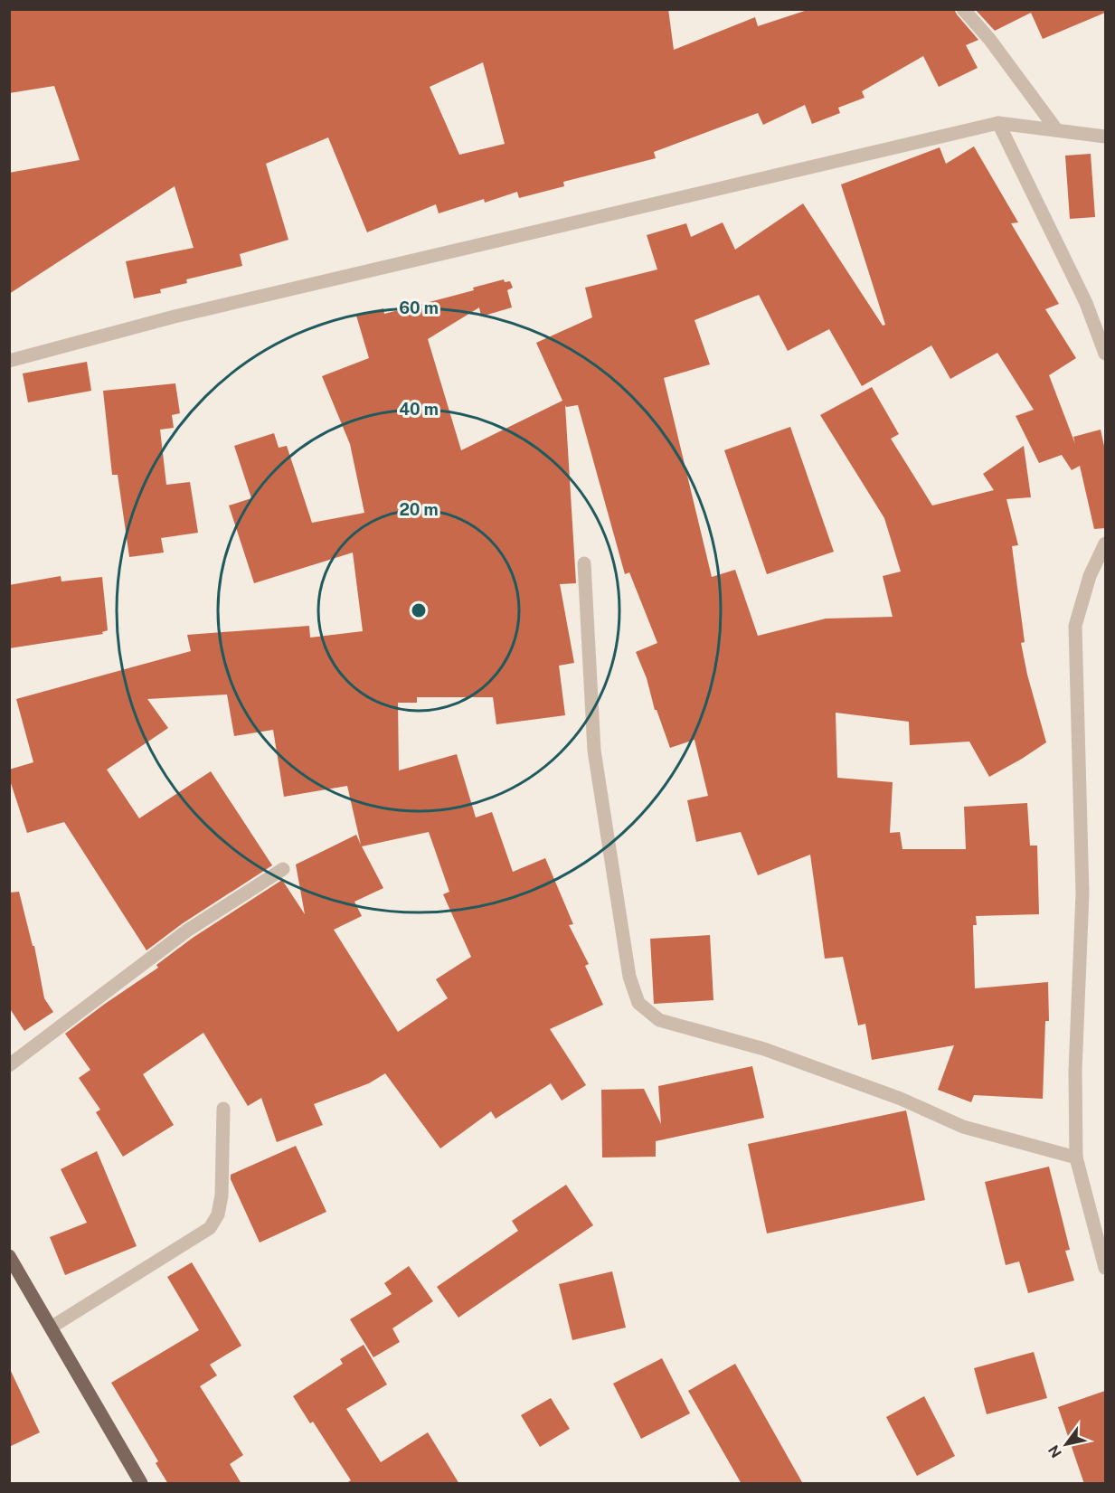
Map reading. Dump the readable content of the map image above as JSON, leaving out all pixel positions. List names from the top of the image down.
{
  "north": "bottom left",
  "rings": ["60 m", "40 m", "20 m"]
}
